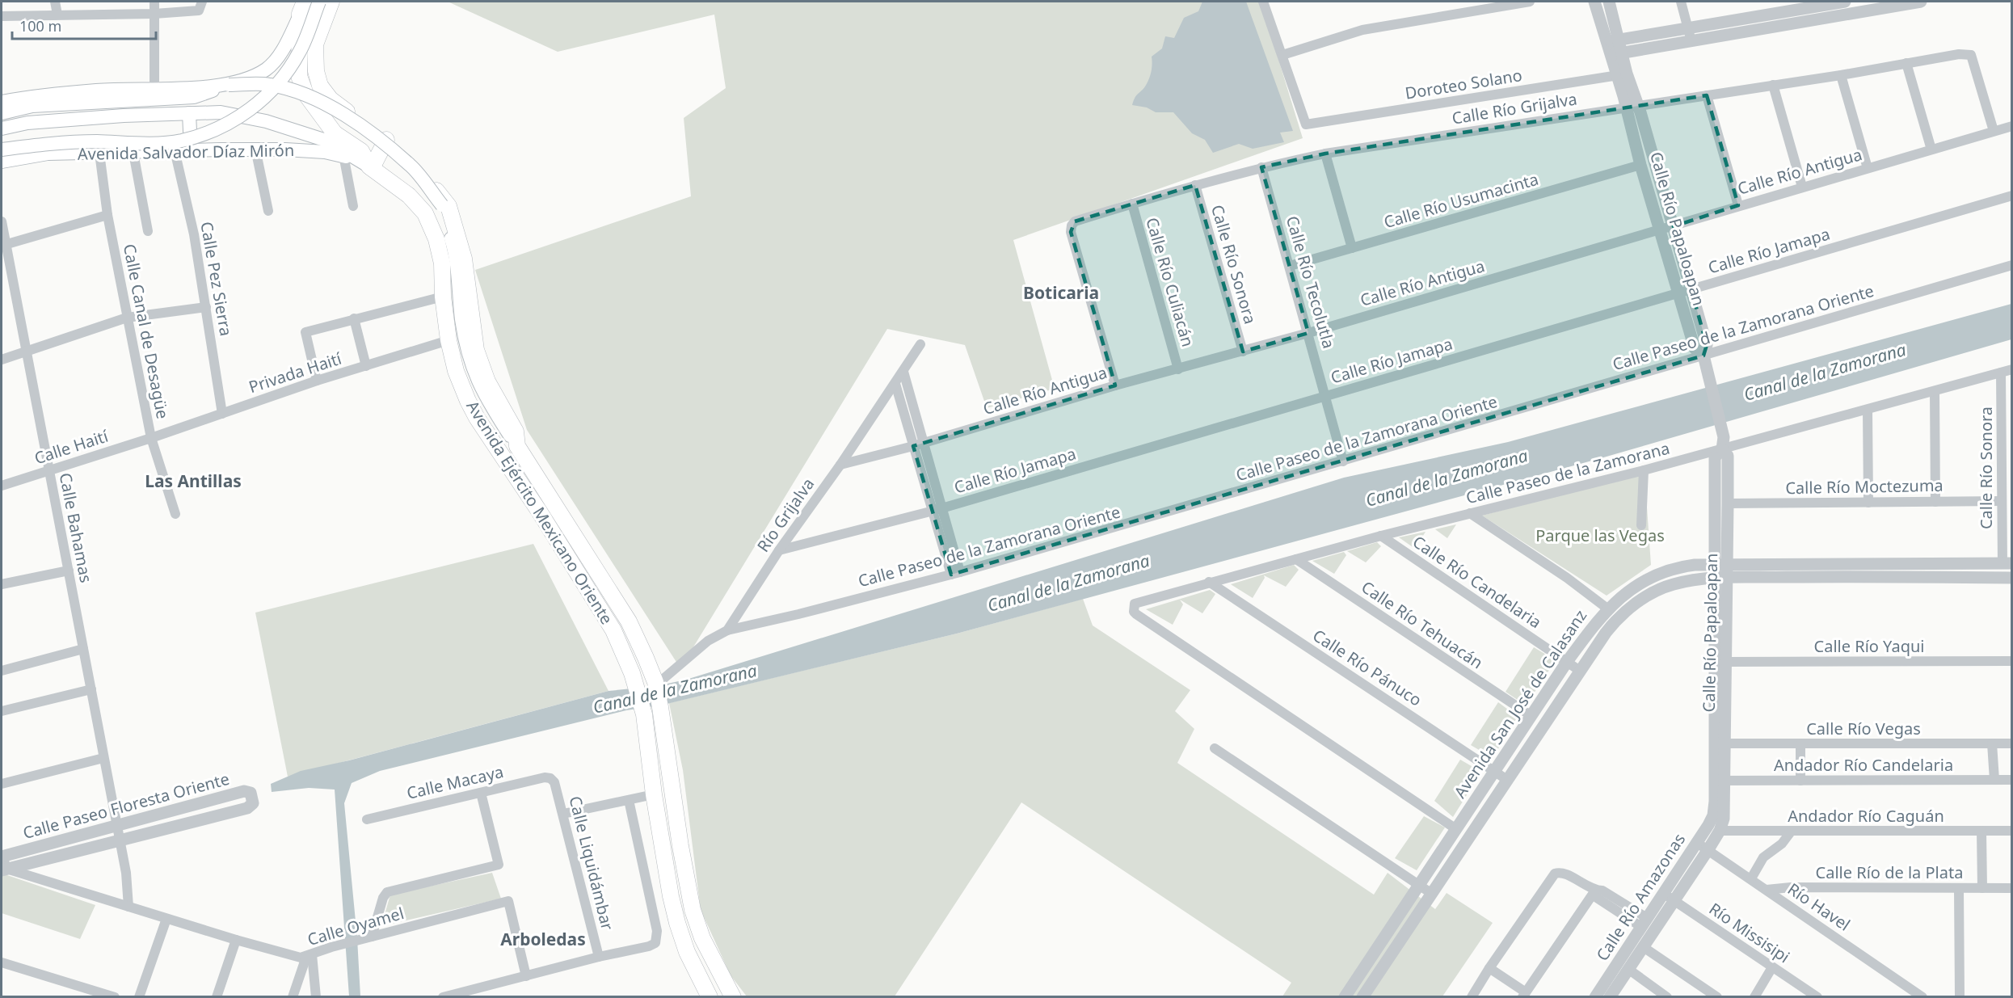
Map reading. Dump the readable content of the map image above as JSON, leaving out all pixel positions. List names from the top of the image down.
{
  "streets": {
    "main road": ["Avenida Salvador Díaz Mirón", "Avenida Ejército Mexicano Oriente"],
    "street": [
      "Doroteo Solano",
      "Calle Río Grijalva",
      "Calle Río Antigua",
      "Calle Río Usumacinta",
      "Calle Río Papaloapan",
      "Calle Río Jamapa",
      "Calle Río Sonora",
      "Calle Pez Sierra",
      "Calle Río Culiacán",
      "Calle Río Tecolutla",
      "Calle Paseo de la Zamorana Oriente",
      "Calle Canal de Desagüe",
      "Privada Haití",
      "Calle Haití",
      "Calle Paseo de la Zamorana",
      "Calle Río Moctezuma",
      "Río Grijalva",
      "Calle Bahamas",
      "Calle Río Candelaria",
      "Calle Río Tehuacán",
      "Calle Río Yaqui",
      "Calle Río Pánuco",
      "Avenida San José de Calasanz",
      "Calle Río Vegas",
      "Andador Río Candelaria",
      "Calle Macaya",
      "Calle Paseo Floresta Oriente",
      "Andador Río Caguán",
      "Calle Liquidámbar",
      "Calle Río de la Plata",
      "Calle Río Amazonas",
      "Río Havel",
      "Calle Oyamel",
      "Río Missisipi"
    ]
  },
  "crossings": [
    ["Calle Río Grijalva", "Calle Río Antigua"],
    ["Calle Río Grijalva", "Calle Río Papaloapan"],
    ["Calle Río Grijalva", "Calle Río Sonora"],
    ["Calle Río Grijalva", "Calle Río Culiacán"],
    ["Calle Río Grijalva", "Calle Río Tecolutla"],
    ["Avenida Salvador Díaz Mirón", "Calle Pez Sierra"],
    ["Avenida Salvador Díaz Mirón", "Calle Canal de Desagüe"],
    ["Avenida Salvador Díaz Mirón", "Avenida Ejército Mexicano Oriente"],
    ["Calle Río Antigua", "Calle Río Papaloapan"],
    ["Calle Río Antigua", "Calle Río Sonora"],
    ["Calle Río Antigua", "Calle Río Culiacán"],
    ["Calle Río Antigua", "Calle Río Tecolutla"],
    ["Calle Río Antigua", "Río Grijalva"],
    ["Calle Río Usumacinta", "Calle Río Papaloapan"],
    ["Calle Río Usumacinta", "Calle Río Tecolutla"],
    ["Calle Río Papaloapan", "Calle Río Jamapa"],
    ["Calle Río Papaloapan", "Calle Paseo de la Zamorana Oriente"],
    ["Calle Río Papaloapan", "Calle Paseo de la Zamorana"],
    ["Calle Río Papaloapan", "Calle Río Moctezuma"],
    ["Calle Río Papaloapan", "Calle Río Yaqui"],
    ["Calle Río Papaloapan", "Avenida San José de Calasanz"],
    ["Calle Río Papaloapan", "Calle Río Vegas"],
    ["Calle Río Papaloapan", "Andador Río Candelaria"],
    ["Calle Río Papaloapan", "Andador Río Caguán"],
    ["Calle Río Papaloapan", "Calle Río Amazonas"],
    ["Calle Río Jamapa", "Calle Río Tecolutla"],
    ["Calle Río Jamapa", "Río Grijalva"],
    ["Calle Río Sonora", "Calle Paseo de la Zamorana"],
    ["Calle Río Sonora", "Calle Río Moctezuma"],
    ["Calle Río Sonora", "Avenida San José de Calasanz"],
    ["Calle Pez Sierra", "Privada Haití"],
    ["Calle Río Tecolutla", "Calle Paseo de la Zamorana Oriente"],
    ["Calle Paseo de la Zamorana Oriente", "Río Grijalva"],
    ["Calle Canal de Desagüe", "Privada Haití"],
    ["Calle Canal de Desagüe", "Calle Haití"],
    ["Privada Haití", "Calle Haití"],
    ["Privada Haití", "Avenida Ejército Mexicano Oriente"],
    ["Calle Haití", "Calle Bahamas"],
    ["Calle Paseo de la Zamorana", "Calle Río Candelaria"],
    ["Calle Paseo de la Zamorana", "Calle Río Tehuacán"],
    ["Calle Paseo de la Zamorana", "Calle Río Pánuco"],
    ["Calle Paseo de la Zamorana", "Avenida San José de Calasanz"],
    ["Calle Bahamas", "Calle Paseo Floresta Oriente"],
    ["Calle Río Candelaria", "Avenida San José de Calasanz"],
    ["Calle Río Tehuacán", "Avenida San José de Calasanz"],
    ["Calle Río Pánuco", "Avenida San José de Calasanz"],
    ["Calle Macaya", "Calle Liquidámbar"],
    ["Calle Paseo Floresta Oriente", "Calle Oyamel"],
    ["Andador Río Caguán", "Calle Río Amazonas"],
    ["Calle Río de la Plata", "Río Havel"],
    ["Calle Río Amazonas", "Río Havel"],
    ["Calle Río Amazonas", "Río Missisipi"]
  ],
  "districts": ["Boticaria", "Las Antillas", "Arboledas"],
  "water": ["Canal de la Zamorana"],
  "parks": ["Parque las Vegas"],
  "scale_bar": "100 m"
}
